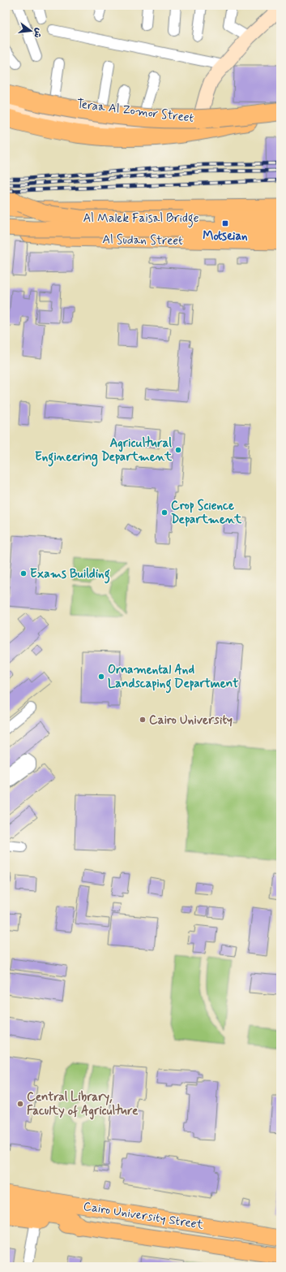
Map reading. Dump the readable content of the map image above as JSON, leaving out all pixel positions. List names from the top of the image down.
{
  "streets": {
    "main road": [
      "Teraa Al Zomor Street",
      "Al Malek Faisal Bridge",
      "Al Sudan Street",
      "Cairo University Street"
    ]
  },
  "places": {
    "transit": ["Motseian"],
    "other": [
      "Agricultural Engineering Department",
      "Crop Science Department",
      "Exams Building",
      "Ornamental And Landscaping Department",
      "Cairo University",
      "Central Library, Faculty of Agriculture"
    ]
  },
  "north": "right"
}
